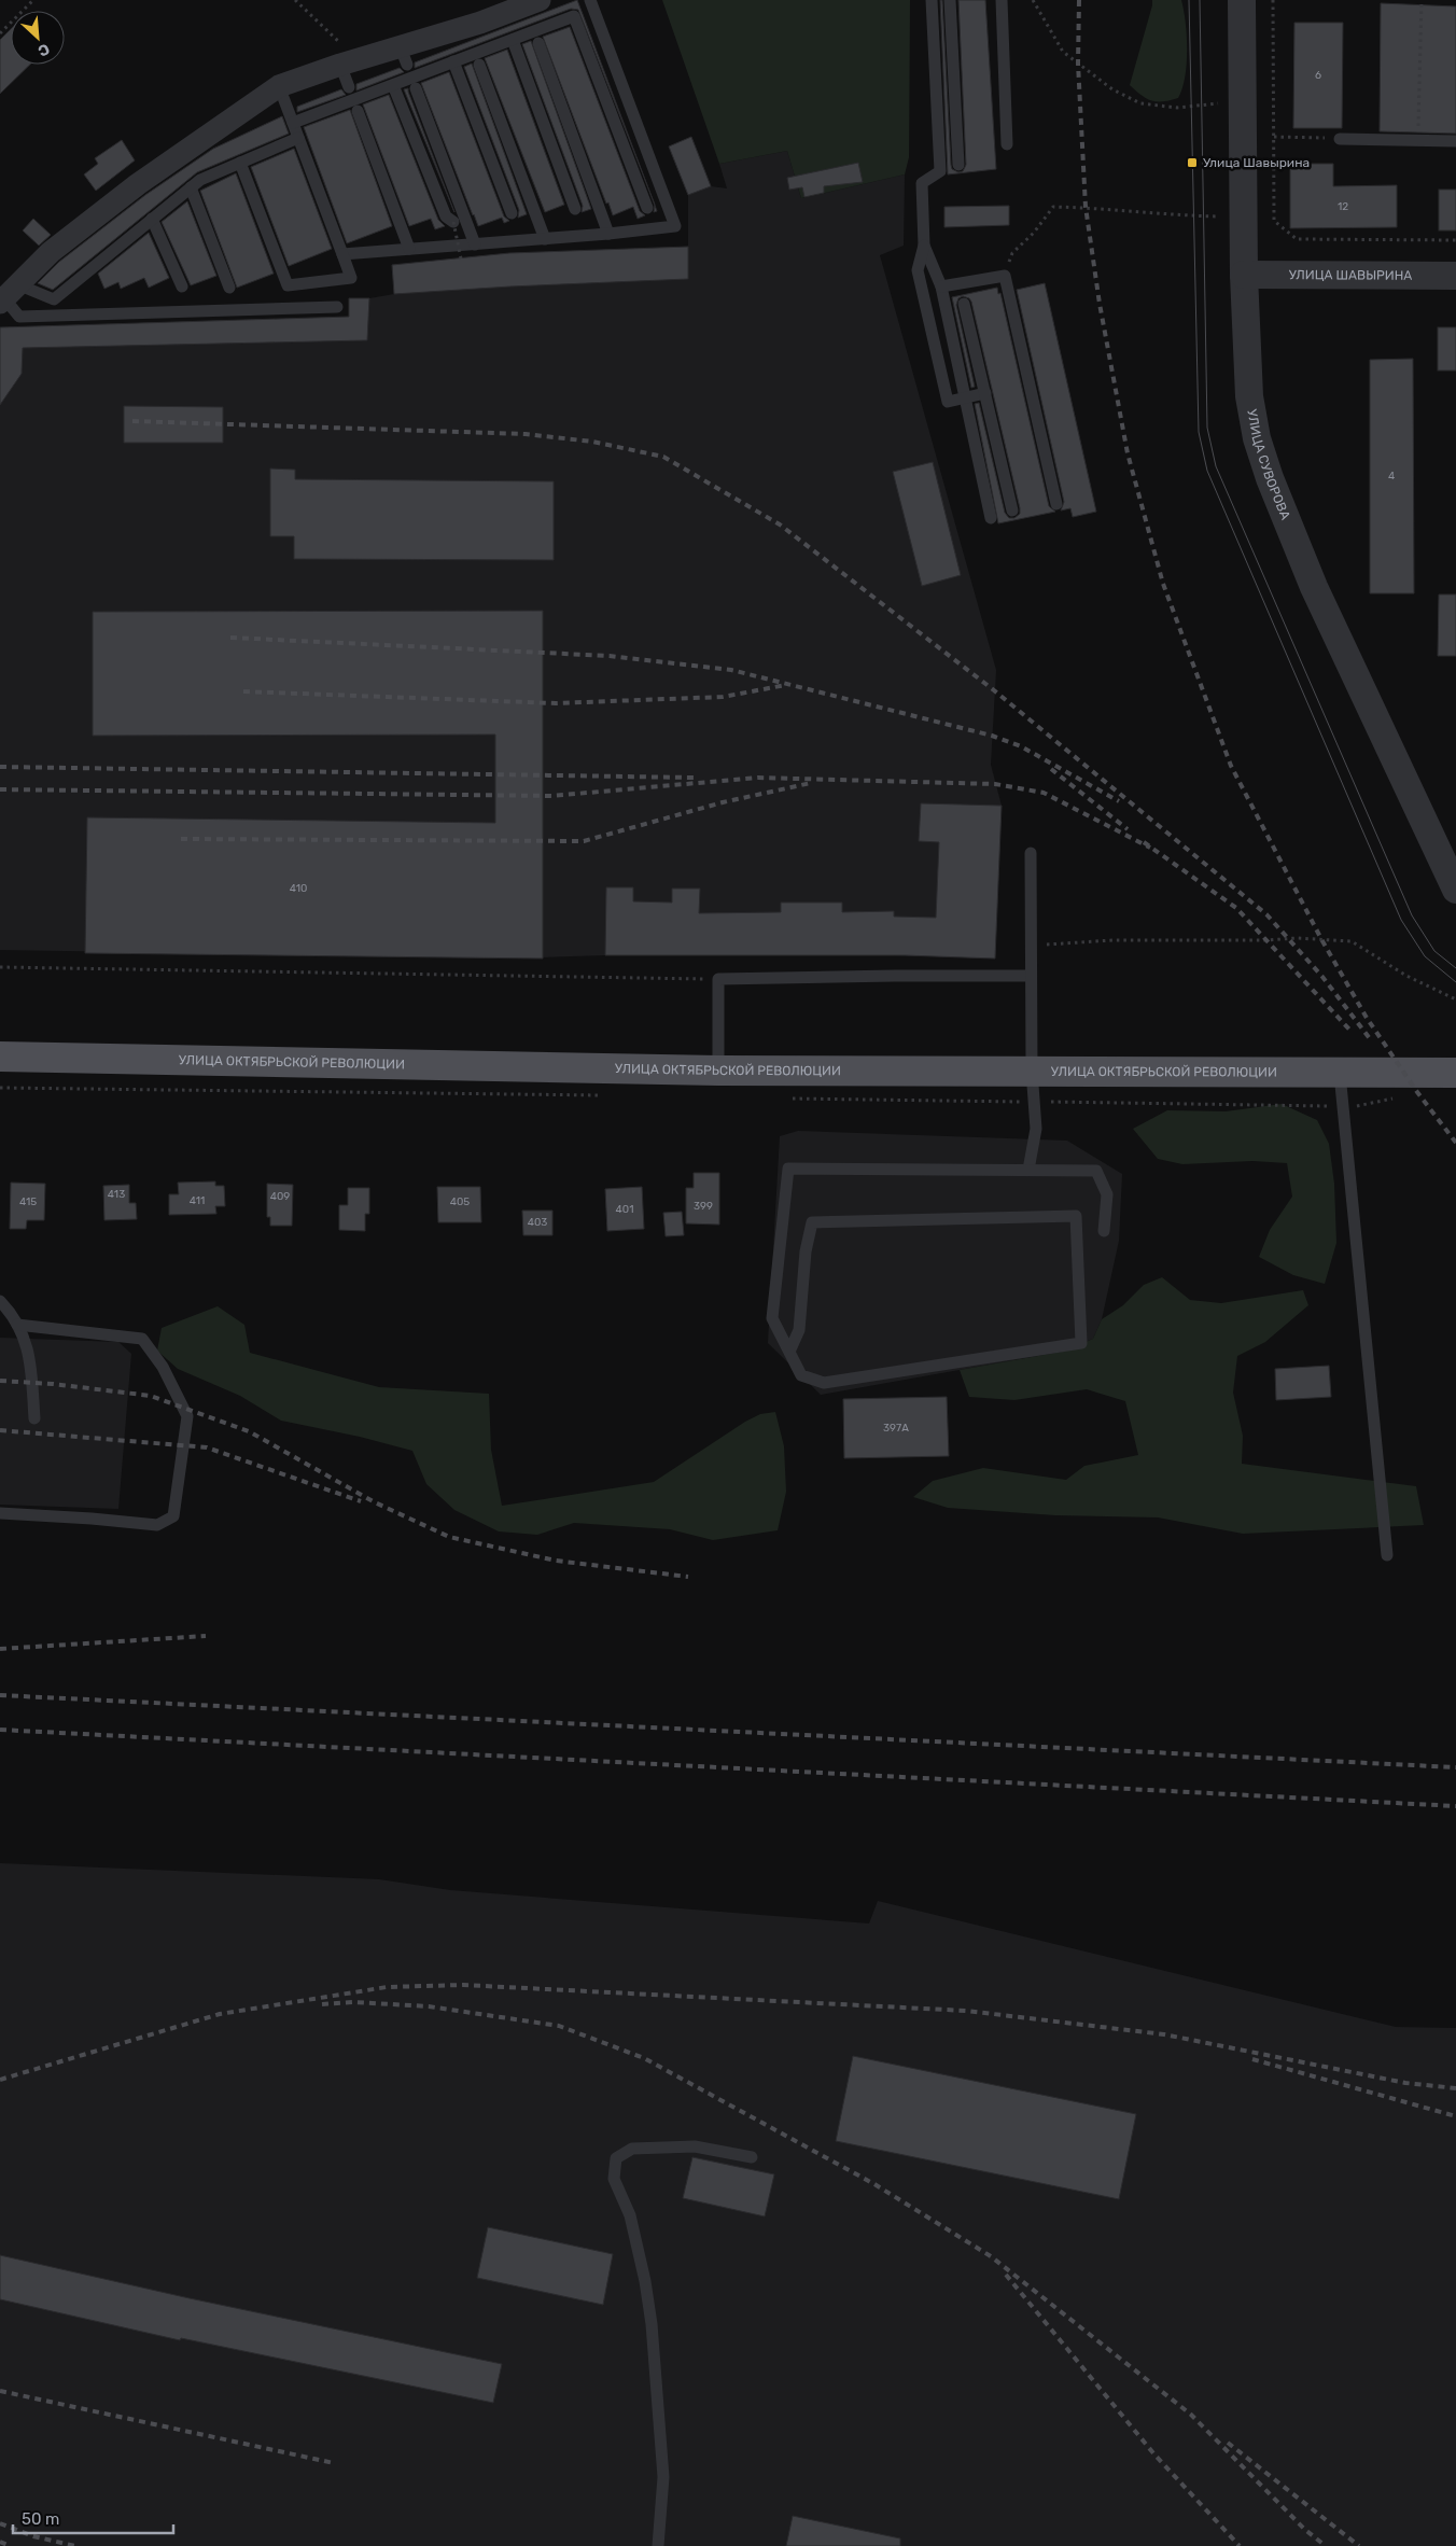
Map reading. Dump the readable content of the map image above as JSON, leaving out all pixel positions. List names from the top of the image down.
{
  "streets": {
    "main road": ["УЛИЦА ОКТЯБРЬСКОЙ РЕВОЛЮЦИИ"],
    "street": ["УЛИЦА ШАВЫРИНА", "УЛИЦА СУВОРОВА"]
  },
  "crossings": [
    ["УЛИЦА ШАВЫРИНА", "УЛИЦА СУВОРОВА"]
  ],
  "places": {
    "transit": ["Улица Шавырина"]
  },
  "house_numbers": [
    "6",
    "12",
    "4",
    "410",
    "413",
    "409",
    "411",
    "415",
    "405",
    "399",
    "401",
    "403",
    "397А"
  ],
  "scale_bar": "50 m",
  "north": "bottom right"
}
